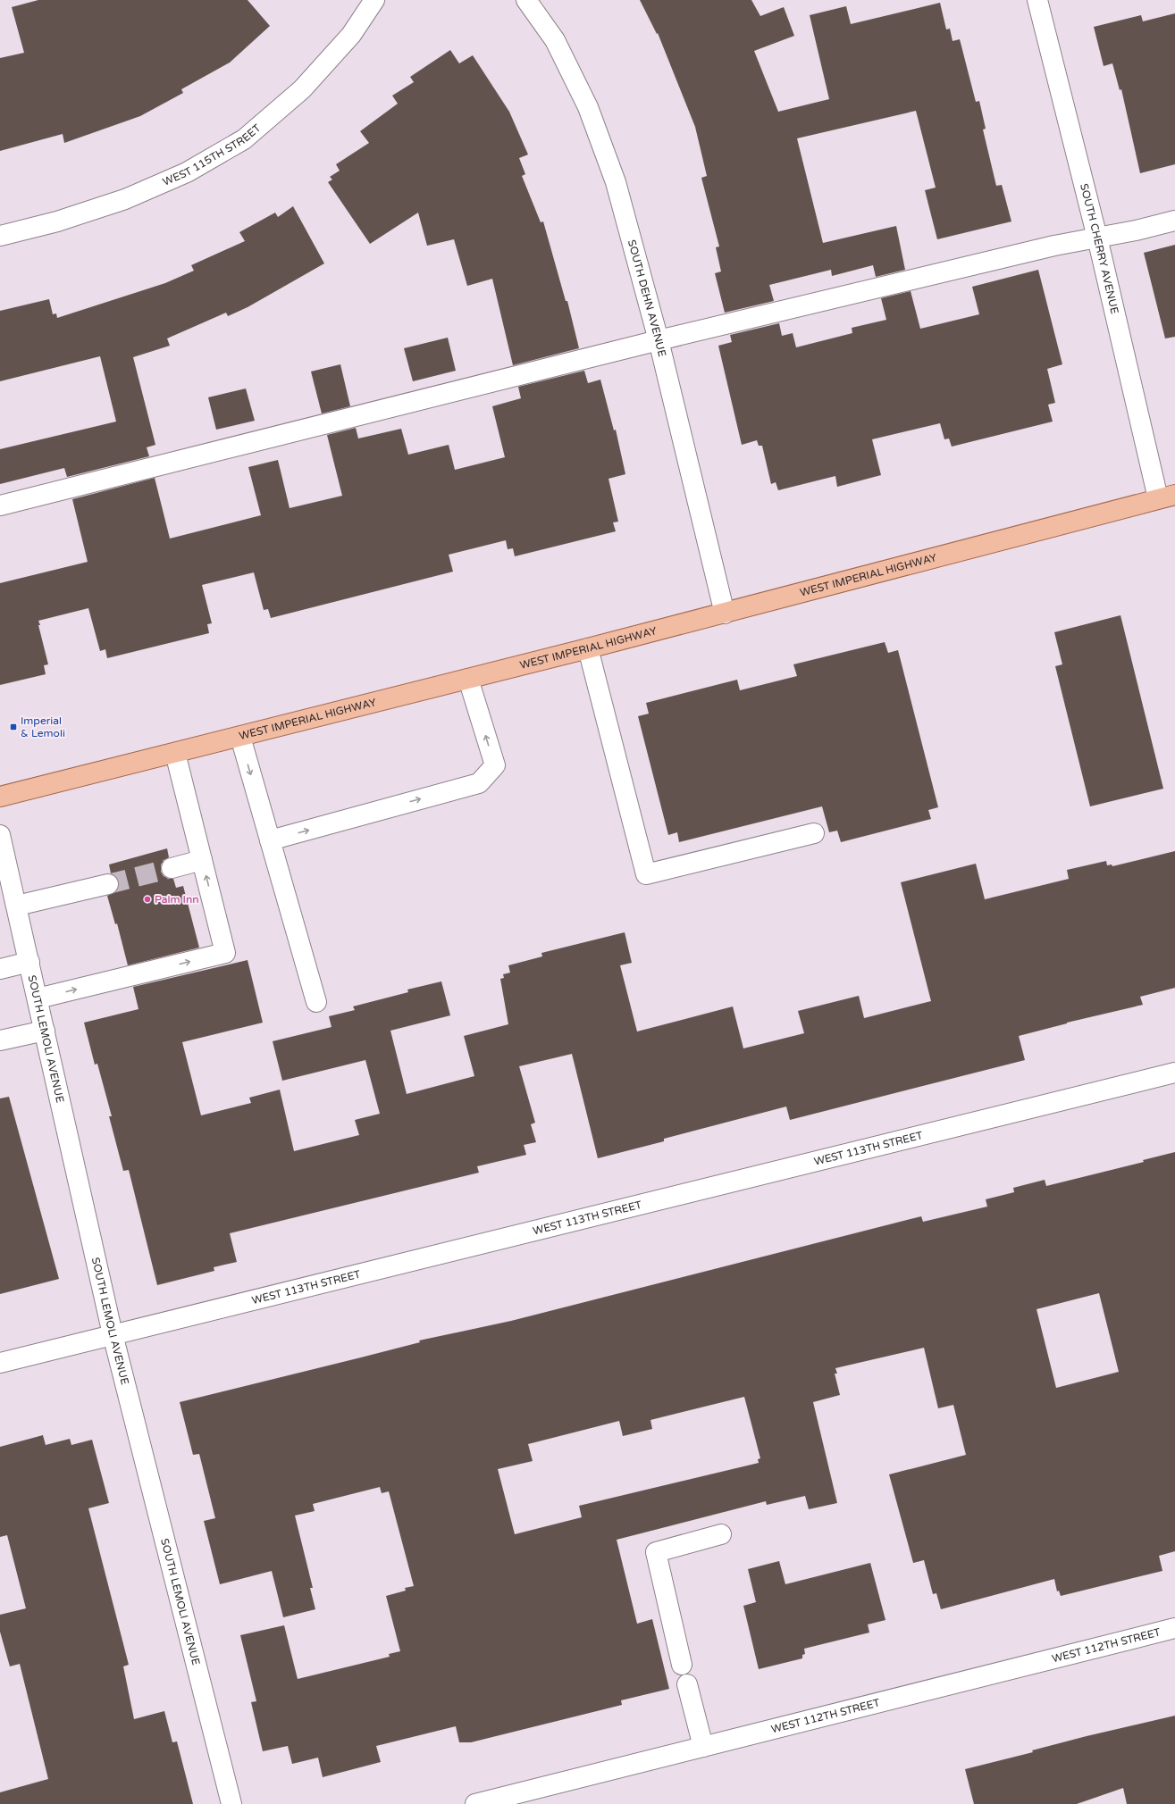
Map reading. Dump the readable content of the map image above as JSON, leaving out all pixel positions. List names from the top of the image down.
{
  "streets": {
    "main road": ["WEST IMPERIAL HIGHWAY"],
    "street": [
      "WEST 115TH STREET",
      "SOUTH CHERRY AVENUE",
      "SOUTH DEHN AVENUE",
      "SOUTH LEMOLI AVENUE",
      "WEST 113TH STREET",
      "WEST 112TH STREET"
    ]
  },
  "crossings": [
    ["SOUTH CHERRY AVENUE", "WEST IMPERIAL HIGHWAY"],
    ["SOUTH DEHN AVENUE", "WEST IMPERIAL HIGHWAY"],
    ["SOUTH LEMOLI AVENUE", "WEST 113TH STREET"]
  ],
  "places": {
    "transit": ["Imperial & Lemoli"],
    "other": ["Palm Inn"]
  }
}
